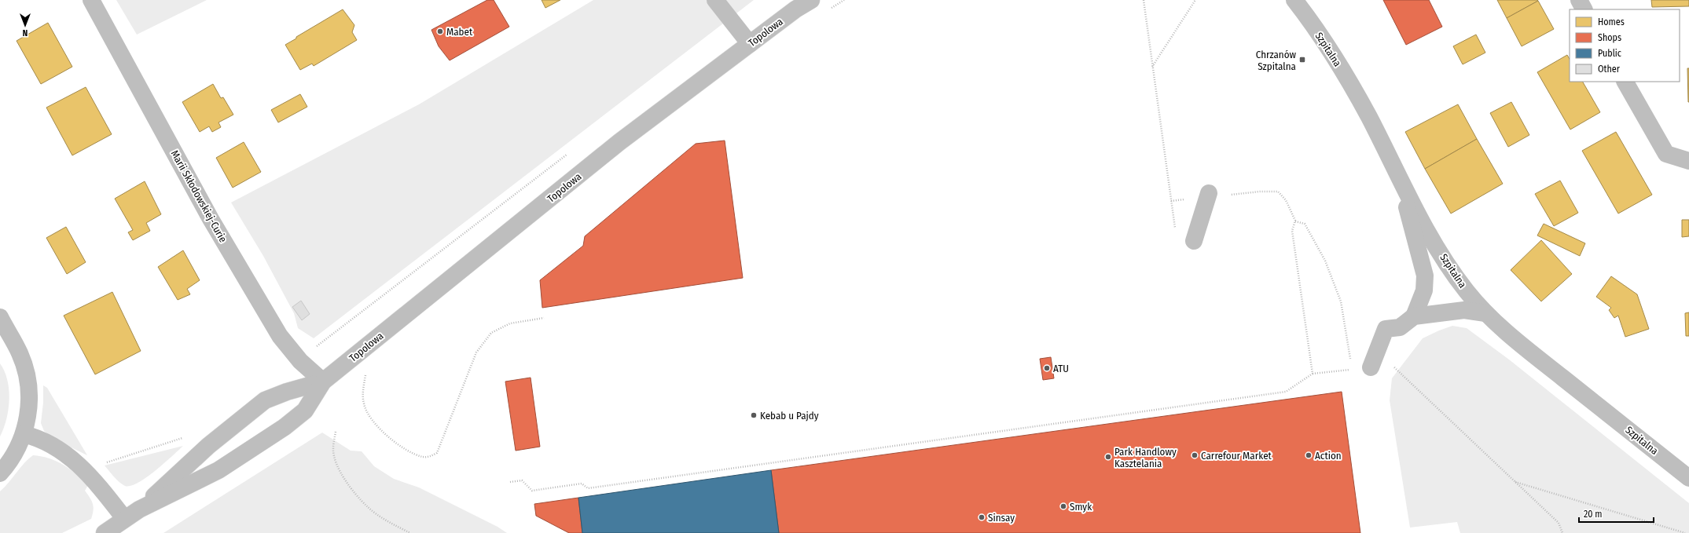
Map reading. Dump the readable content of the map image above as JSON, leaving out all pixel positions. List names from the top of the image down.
{
  "streets": {
    "street": ["Topolowa", "Szpitalna", "Marii Skłodowskiej-Curie"]
  },
  "crossings": [
    ["Topolowa", "Marii Skłodowskiej-Curie"]
  ],
  "places": {
    "other": [
      "Mabet",
      "ATU",
      "Kebab u Pajdy",
      "Carrefour Market",
      "Action",
      "Park Handlowy Kasztelania",
      "Smyk",
      "Sinsay"
    ],
    "transit": ["Chrzanów Szpitalna"]
  },
  "legend": [
    "Homes",
    "Shops",
    "Public",
    "Other"
  ],
  "scale_bar": "20 m",
  "north": "bottom"
}
